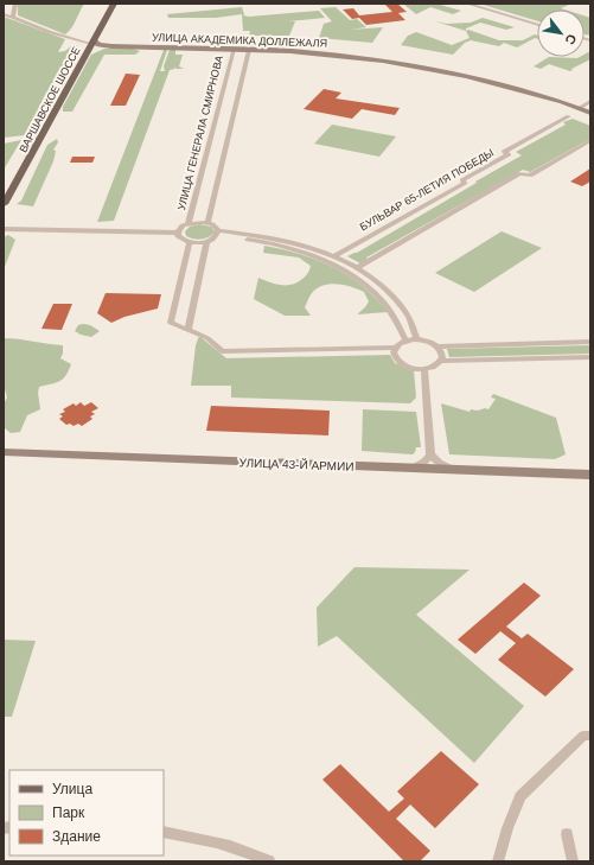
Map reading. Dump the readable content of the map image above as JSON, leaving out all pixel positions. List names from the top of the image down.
{
  "streets": {
    "main road": ["УЛИЦА АКАДЕМИКА ДОЛЛЕЖАЛЯ", "ВАРШАВСКОЕ ШОССЕ", "УЛИЦА 43-Й АРМИИ"],
    "street": ["УЛИЦА ГЕНЕРАЛА СМИРНОВА", "БУЛЬВАР 65-ЛЕТИЯ ПОБЕДЫ"]
  },
  "crossings": [
    ["УЛИЦА АКАДЕМИКА ДОЛЛЕЖАЛЯ", "ВАРШАВСКОЕ ШОССЕ"],
    ["УЛИЦА АКАДЕМИКА ДОЛЛЕЖАЛЯ", "УЛИЦА ГЕНЕРАЛА СМИРНОВА"]
  ],
  "legend": ["Улица", "Парк", "Здание"],
  "north": "bottom right"
}
